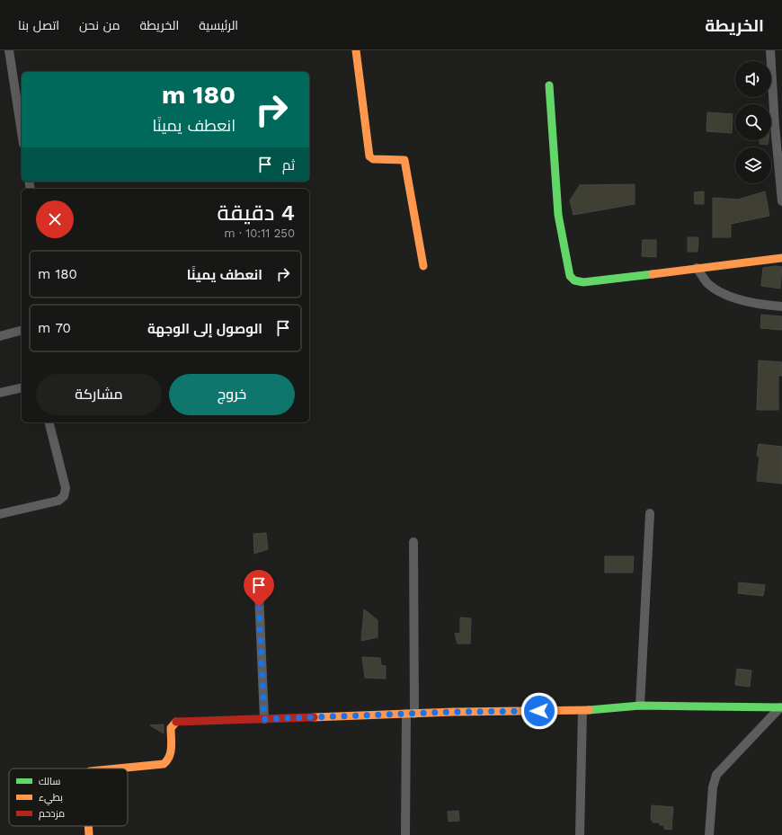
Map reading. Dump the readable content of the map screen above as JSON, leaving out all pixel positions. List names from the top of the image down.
{
  "legend": ["سالك", "بطيء", "مزدحم"],
  "page": {
    "header": "الخريطة",
    "nav": [
      "الرئيسية",
      "الخريطة",
      "من نحن",
      "اتصل بنا"
    ],
    "turn": ["180 m", "انعطف يمينًا"],
    "then": "ثم",
    "heading": ["4 دقيقة", "250 m · 10:11"],
    "list": [
      {
        "name": "انعطف يمينًا",
        "value": "180 m"
      },
      {
        "name": "الوصول إلى الوجهة",
        "value": "70 m"
      }
    ],
    "buttons": ["خروج", "مشاركة"]
  }
}
